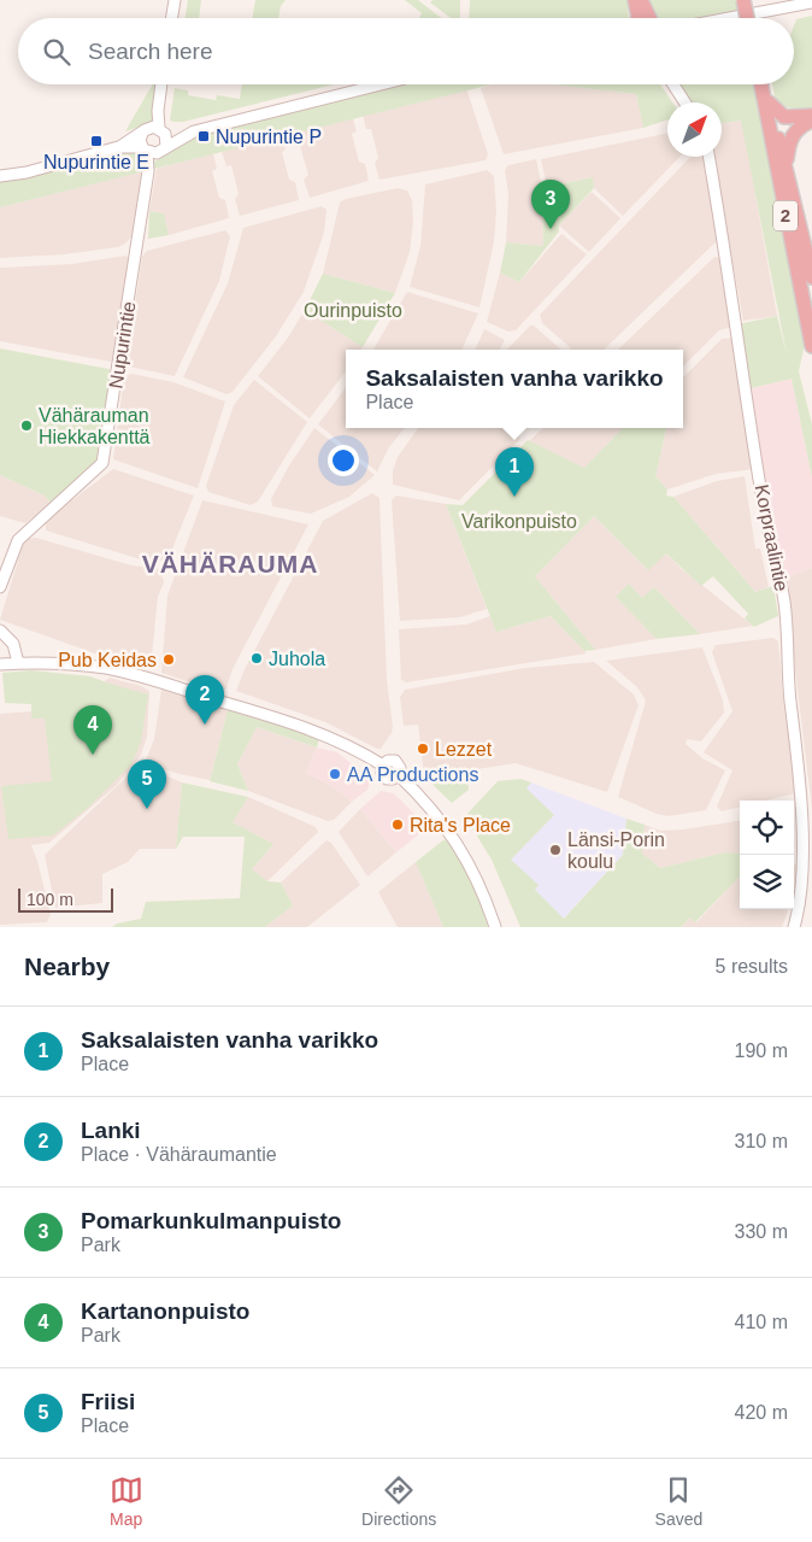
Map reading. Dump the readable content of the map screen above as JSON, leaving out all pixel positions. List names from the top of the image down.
{
  "streets": {
    "highway": ["2"],
    "street": ["Nupurintie", "Korpraalintie"]
  },
  "districts": ["VÄHÄRAUMA"],
  "parks": ["Ourinpuisto", "Varikonpuisto"],
  "places": {
    "transit": ["Nupurintie P", "Nupurintie E"],
    "other": [
      "Vähärauman Hiekkakenttä",
      "Juhola",
      "Pub Keidas",
      "Lezzet",
      "AA Productions",
      "Rita's Place",
      "Länsi-Porin koulu"
    ]
  },
  "scale_bar": "100 m",
  "north": "top right",
  "page": {
    "search": "Search here",
    "pins": [
      "3",
      "1",
      "2",
      "4",
      "5"
    ],
    "popup": ["Saksalaisten vanha varikko", "Place"],
    "scale": "100 m",
    "heading": ["Nearby", "5 results"],
    "list": [
      {
        "mark": "1",
        "name": "Saksalaisten vanha varikko",
        "note": "Place",
        "value": "190 m"
      },
      {
        "mark": "2",
        "name": "Lanki",
        "note": "Place · Vähäraumantie",
        "value": "310 m"
      },
      {
        "mark": "3",
        "name": "Pomarkunkulmanpuisto",
        "note": "Park",
        "value": "330 m"
      },
      {
        "mark": "4",
        "name": "Kartanonpuisto",
        "note": "Park",
        "value": "410 m"
      },
      {
        "mark": "5",
        "name": "Friisi",
        "note": "Place",
        "value": "420 m"
      }
    ],
    "nav": ["Map", "Directions", "Saved"]
  }
}
